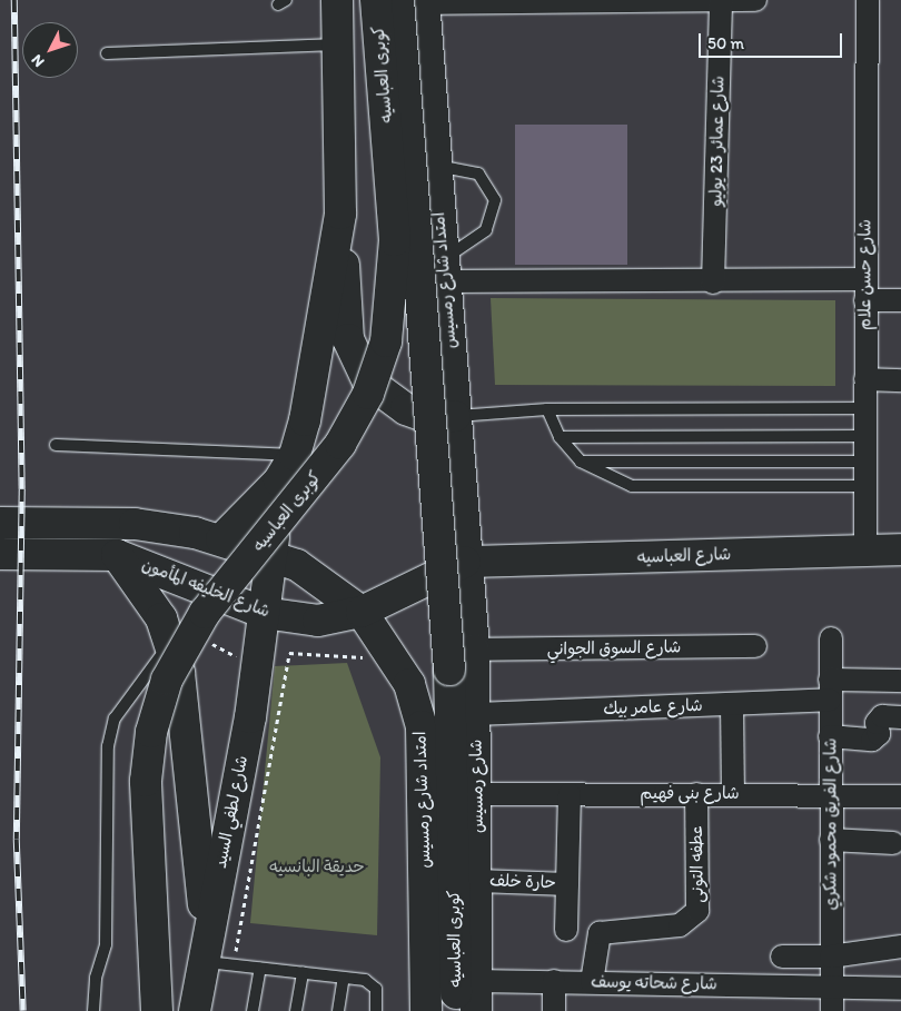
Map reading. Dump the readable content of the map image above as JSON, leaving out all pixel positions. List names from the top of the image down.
{
  "streets": {
    "main road": [
      "كوبرى العباسيه",
      "امتداد شارع رمسيس",
      "شارع العباسيه",
      "شارع الخليفه المأمون",
      "شارع رمسيس",
      "شارع لطفي السيد"
    ],
    "street": [
      "شارع عمائر 23 يوليو",
      "شارع حسن علام",
      "شارع السوق الجواني",
      "شارع عامر بيك",
      "شارع بنى فهيم",
      "شارع الفريق محمود شكري",
      "عطفه التونى",
      "حارة خلف",
      "شارع شحاته يوسف"
    ]
  },
  "crossings": [
    ["كوبرى العباسيه", "امتداد شارع رمسيس"],
    ["شارع حسن علام", "شارع العباسيه"],
    ["امتداد شارع رمسيس", "شارع العباسيه"],
    ["امتداد شارع رمسيس", "شارع الخليفه المأمون"],
    ["امتداد شارع رمسيس", "شارع رمسيس"],
    ["شارع العباسيه", "شارع الخليفه المأمون"],
    ["شارع العباسيه", "شارع رمسيس"],
    ["شارع الخليفه المأمون", "شارع رمسيس"],
    ["شارع الخليفه المأمون", "شارع لطفي السيد"],
    ["شارع السوق الجواني", "شارع رمسيس"],
    ["شارع عامر بيك", "شارع رمسيس"],
    ["شارع عامر بيك", "شارع الفريق محمود شكري"],
    ["شارع رمسيس", "شارع بنى فهيم"],
    ["شارع رمسيس", "حارة خلف"],
    ["شارع رمسيس", "شارع شحاته يوسف"],
    ["شارع بنى فهيم", "شارع الفريق محمود شكري"],
    ["شارع بنى فهيم", "عطفه التونى"],
    ["شارع الفريق محمود شكري", "شارع شحاته يوسف"],
    ["عطفه التونى", "شارع شحاته يوسف"]
  ],
  "parks": ["حديقة البانسيه"],
  "scale_bar": "50 m",
  "north": "bottom left"
}
